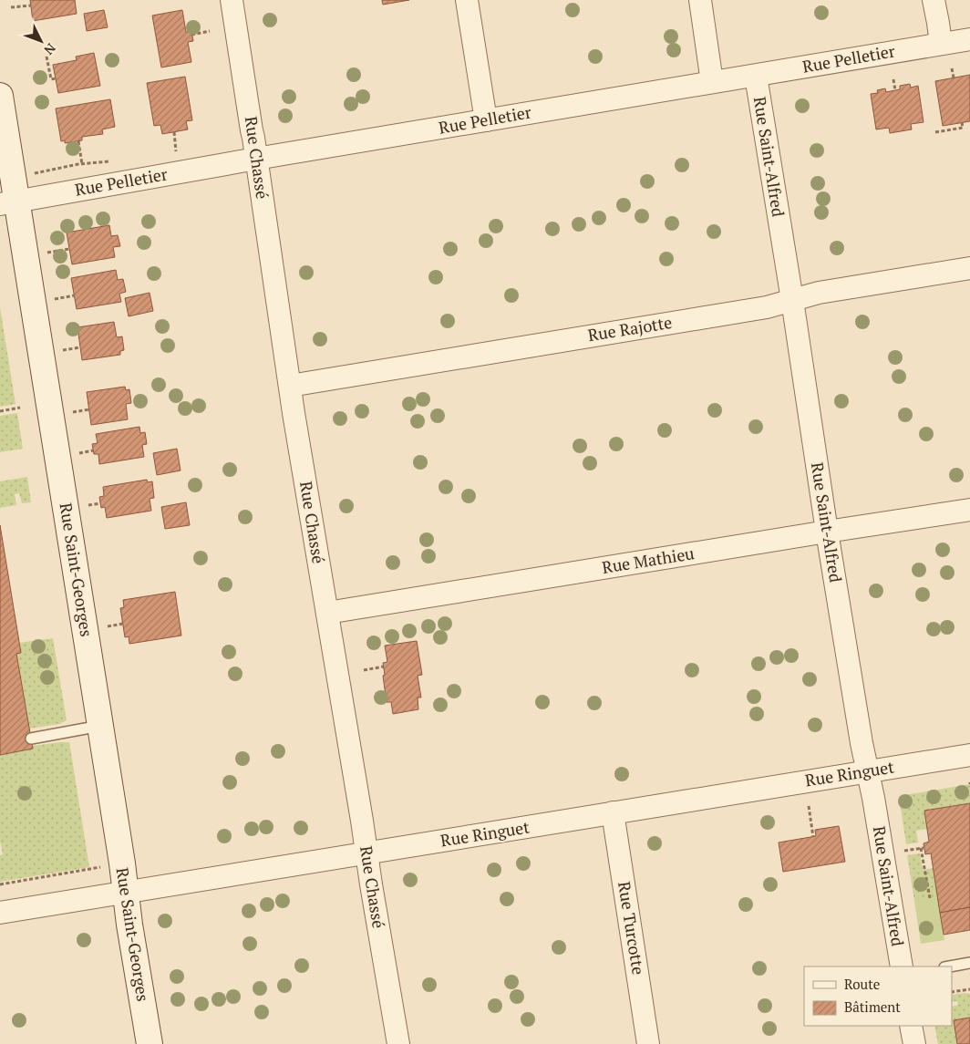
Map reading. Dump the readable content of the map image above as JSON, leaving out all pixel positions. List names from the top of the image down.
{
  "streets": {
    "street": [
      "Rue Pelletier",
      "Rue Saint-Alfred",
      "Rue Chassé",
      "Rue Rajotte",
      "Rue Mathieu",
      "Rue Saint-Georges",
      "Rue Ringuet",
      "Rue Turcotte"
    ]
  },
  "crossings": [
    ["Rue Pelletier", "Rue Saint-Alfred"],
    ["Rue Pelletier", "Rue Chassé"],
    ["Rue Pelletier", "Rue Saint-Georges"],
    ["Rue Saint-Alfred", "Rue Rajotte"],
    ["Rue Saint-Alfred", "Rue Mathieu"],
    ["Rue Saint-Alfred", "Rue Ringuet"],
    ["Rue Chassé", "Rue Rajotte"],
    ["Rue Chassé", "Rue Mathieu"],
    ["Rue Chassé", "Rue Ringuet"],
    ["Rue Saint-Georges", "Rue Ringuet"],
    ["Rue Ringuet", "Rue Turcotte"]
  ],
  "legend": ["Route", "Bâtiment"],
  "north": "bottom right"
}
